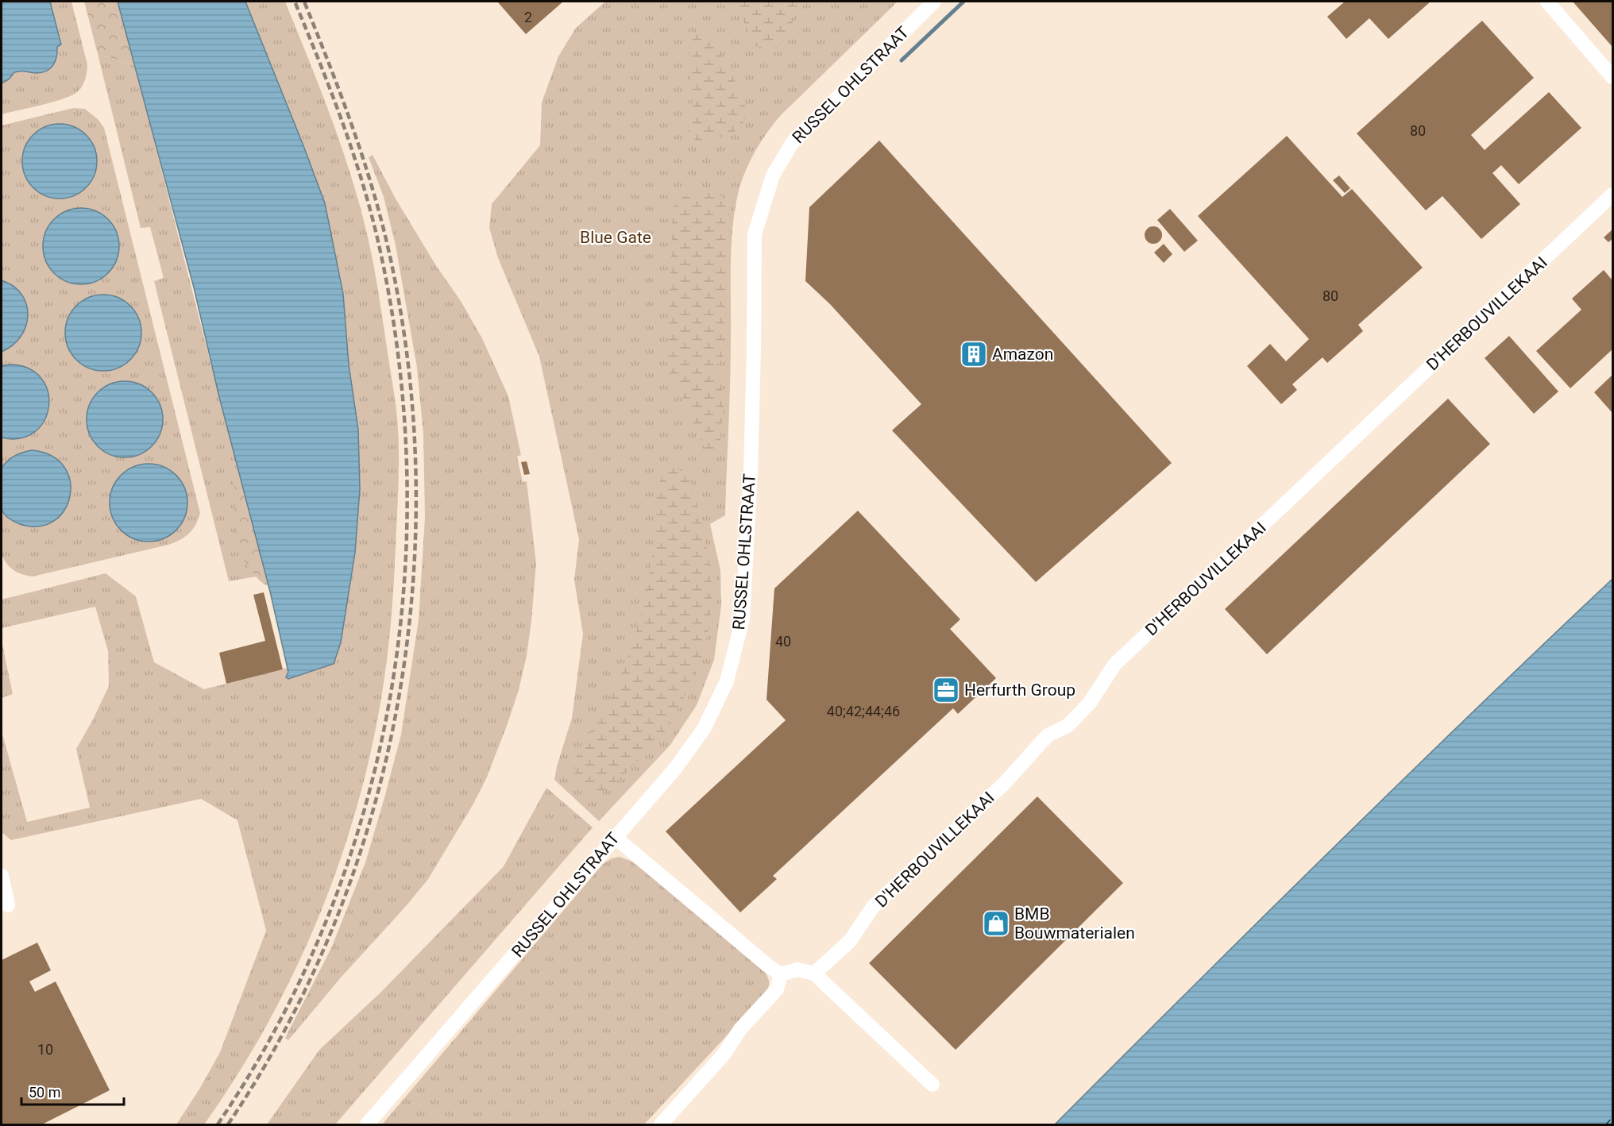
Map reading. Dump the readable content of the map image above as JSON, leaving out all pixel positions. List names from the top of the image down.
{
  "streets": {
    "street": ["RUSSEL OHLSTRAAT", "D'HERBOUVILLEKAAI"]
  },
  "parks": ["Blue Gate"],
  "places": {
    "building": ["Amazon"],
    "office": ["Herfurth Group"],
    "shop": ["BMB Bouwmaterialen"]
  },
  "house_numbers": [
    "2",
    "80",
    "80",
    "40",
    "40;42;44;46",
    "10"
  ],
  "scale_bar": "50 m"
}
